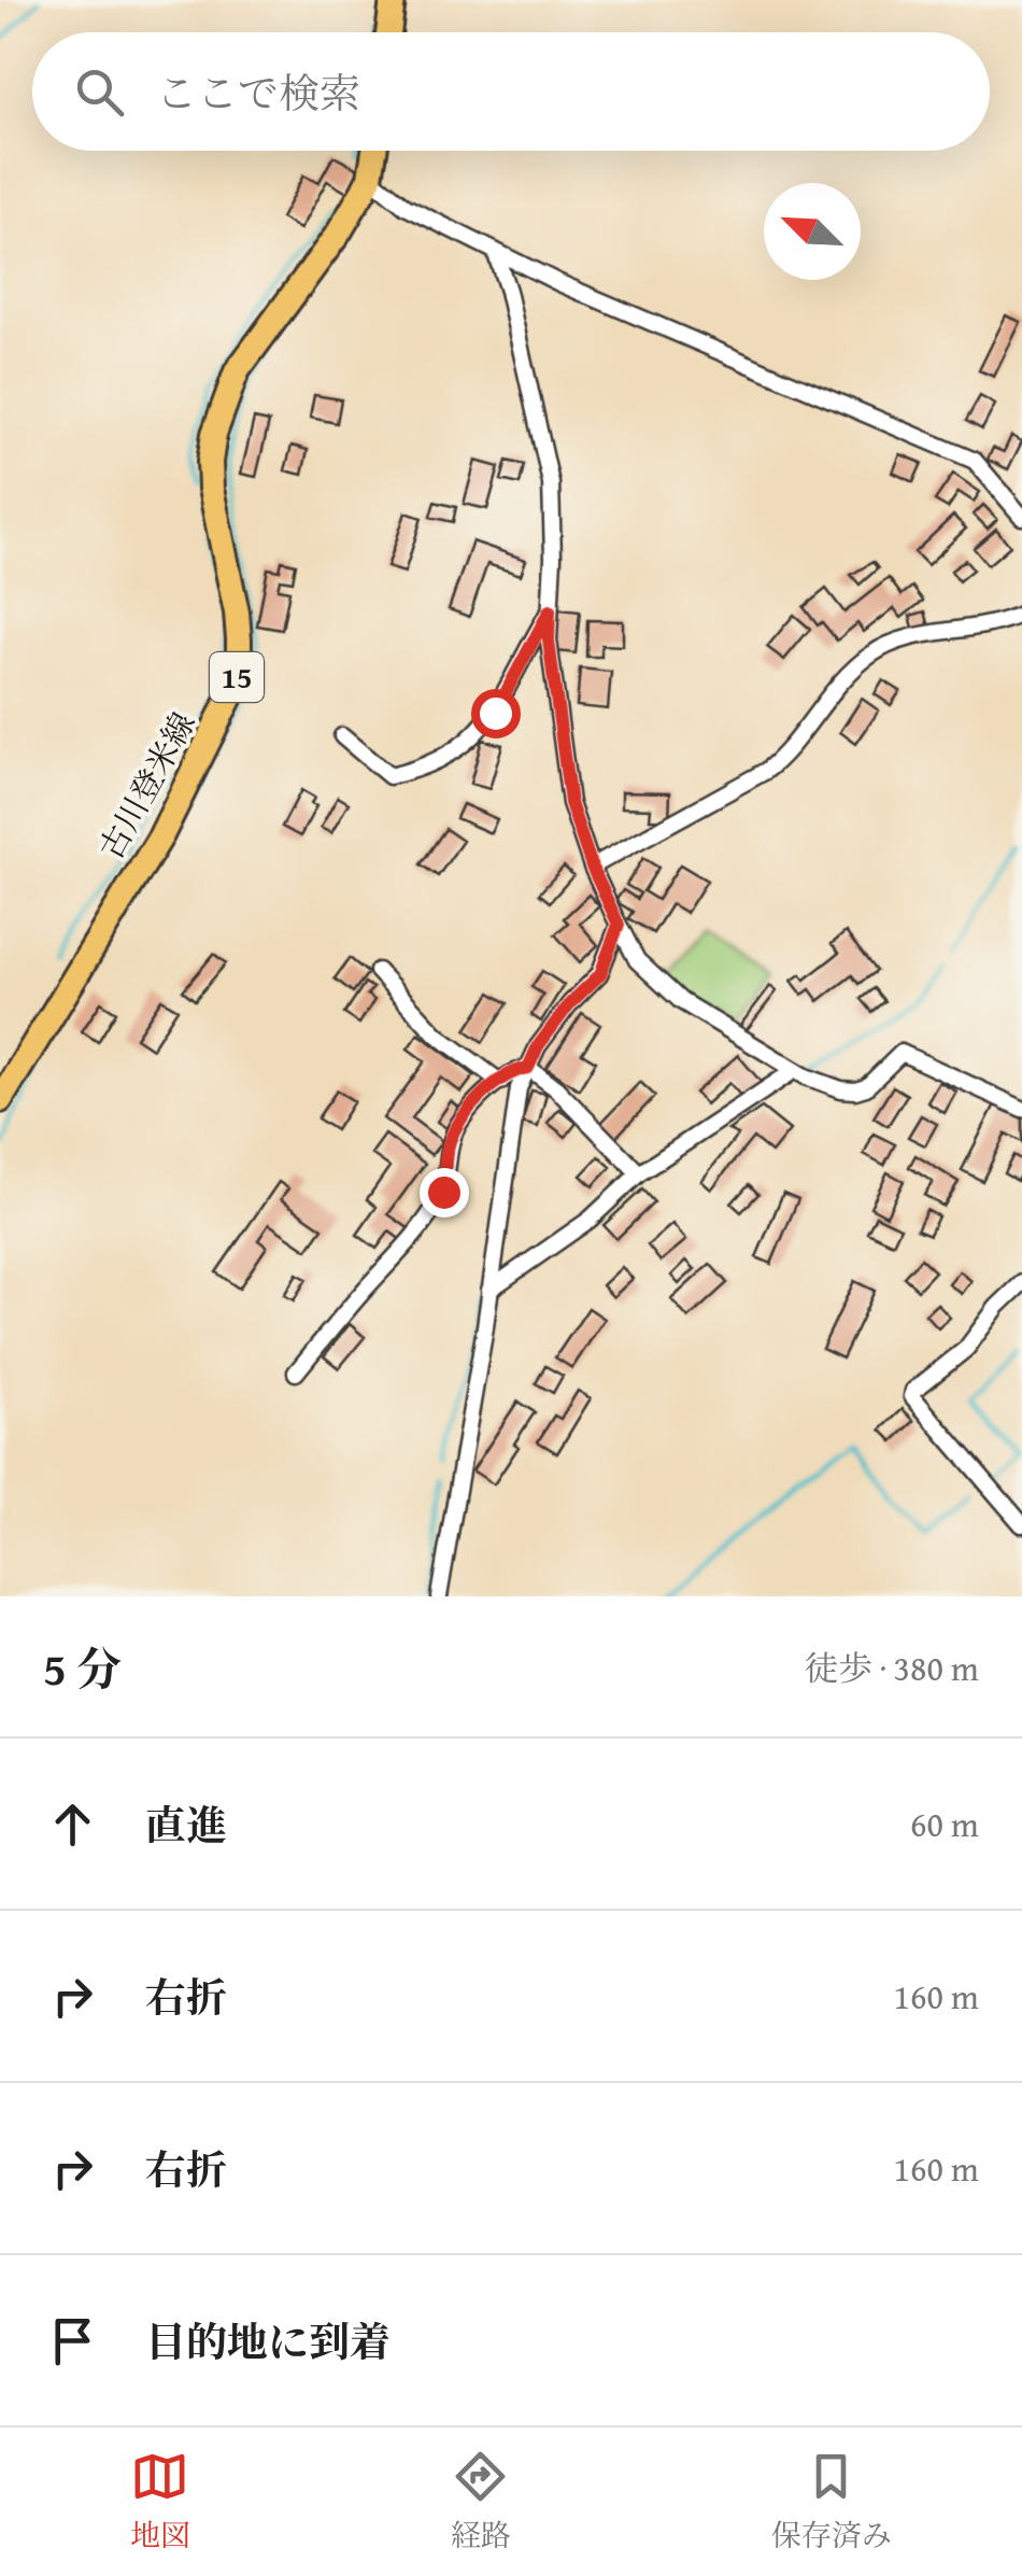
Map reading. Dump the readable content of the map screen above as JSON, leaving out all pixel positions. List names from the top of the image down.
{
  "streets": {
    "main road": ["15", "古川登米線"]
  },
  "north": "top left",
  "page": {
    "search": "ここで検索",
    "heading": ["5 分", "徒歩 · 380 m"],
    "list": [
      ["直進", "60 m"],
      ["右折", "160 m"],
      ["右折", "160 m"],
      "目的地に到着"
    ],
    "nav": ["地図", "経路", "保存済み"]
  }
}
